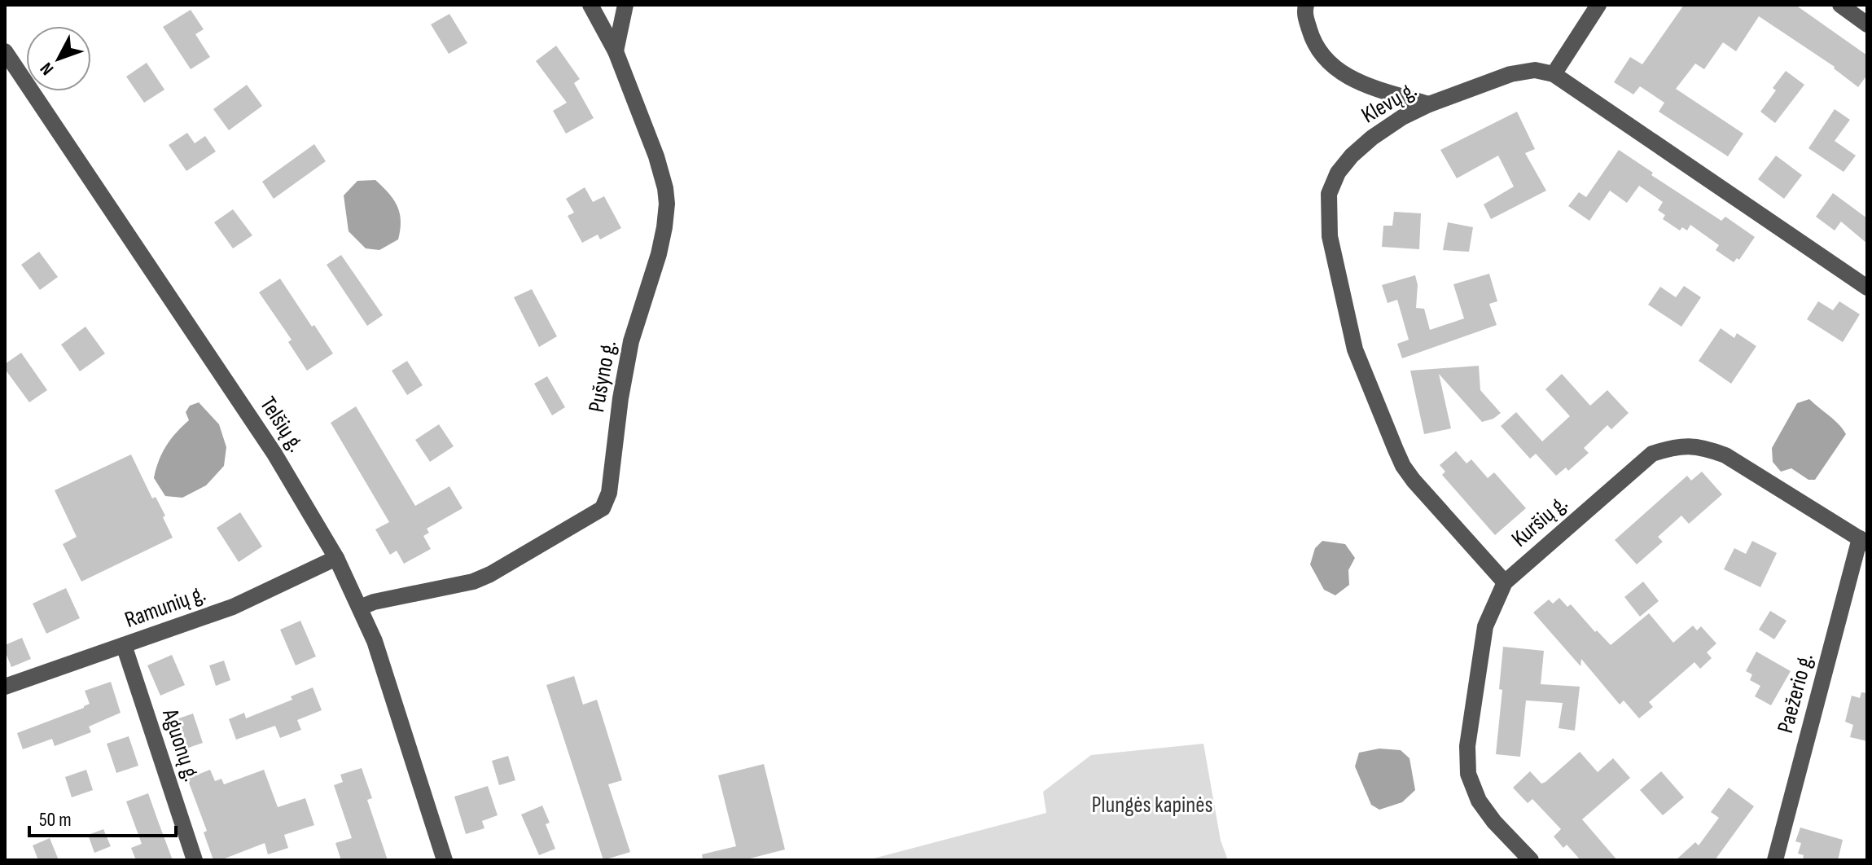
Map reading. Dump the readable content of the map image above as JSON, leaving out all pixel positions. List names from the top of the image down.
{
  "streets": {
    "street": [
      "Klevų g.",
      "Pušyno g.",
      "Telšių g.",
      "Kuršių g.",
      "Ramunių g.",
      "Paežerio g.",
      "Aguonų g."
    ]
  },
  "crossings": [
    ["Klevų g.", "Kuršių g."],
    ["Pušyno g.", "Telšių g."],
    ["Telšių g.", "Ramunių g."],
    ["Kuršių g.", "Paežerio g."],
    ["Ramunių g.", "Aguonų g."]
  ],
  "parks": ["Plungės kapinės"],
  "scale_bar": "50 m",
  "north": "bottom left"
}
